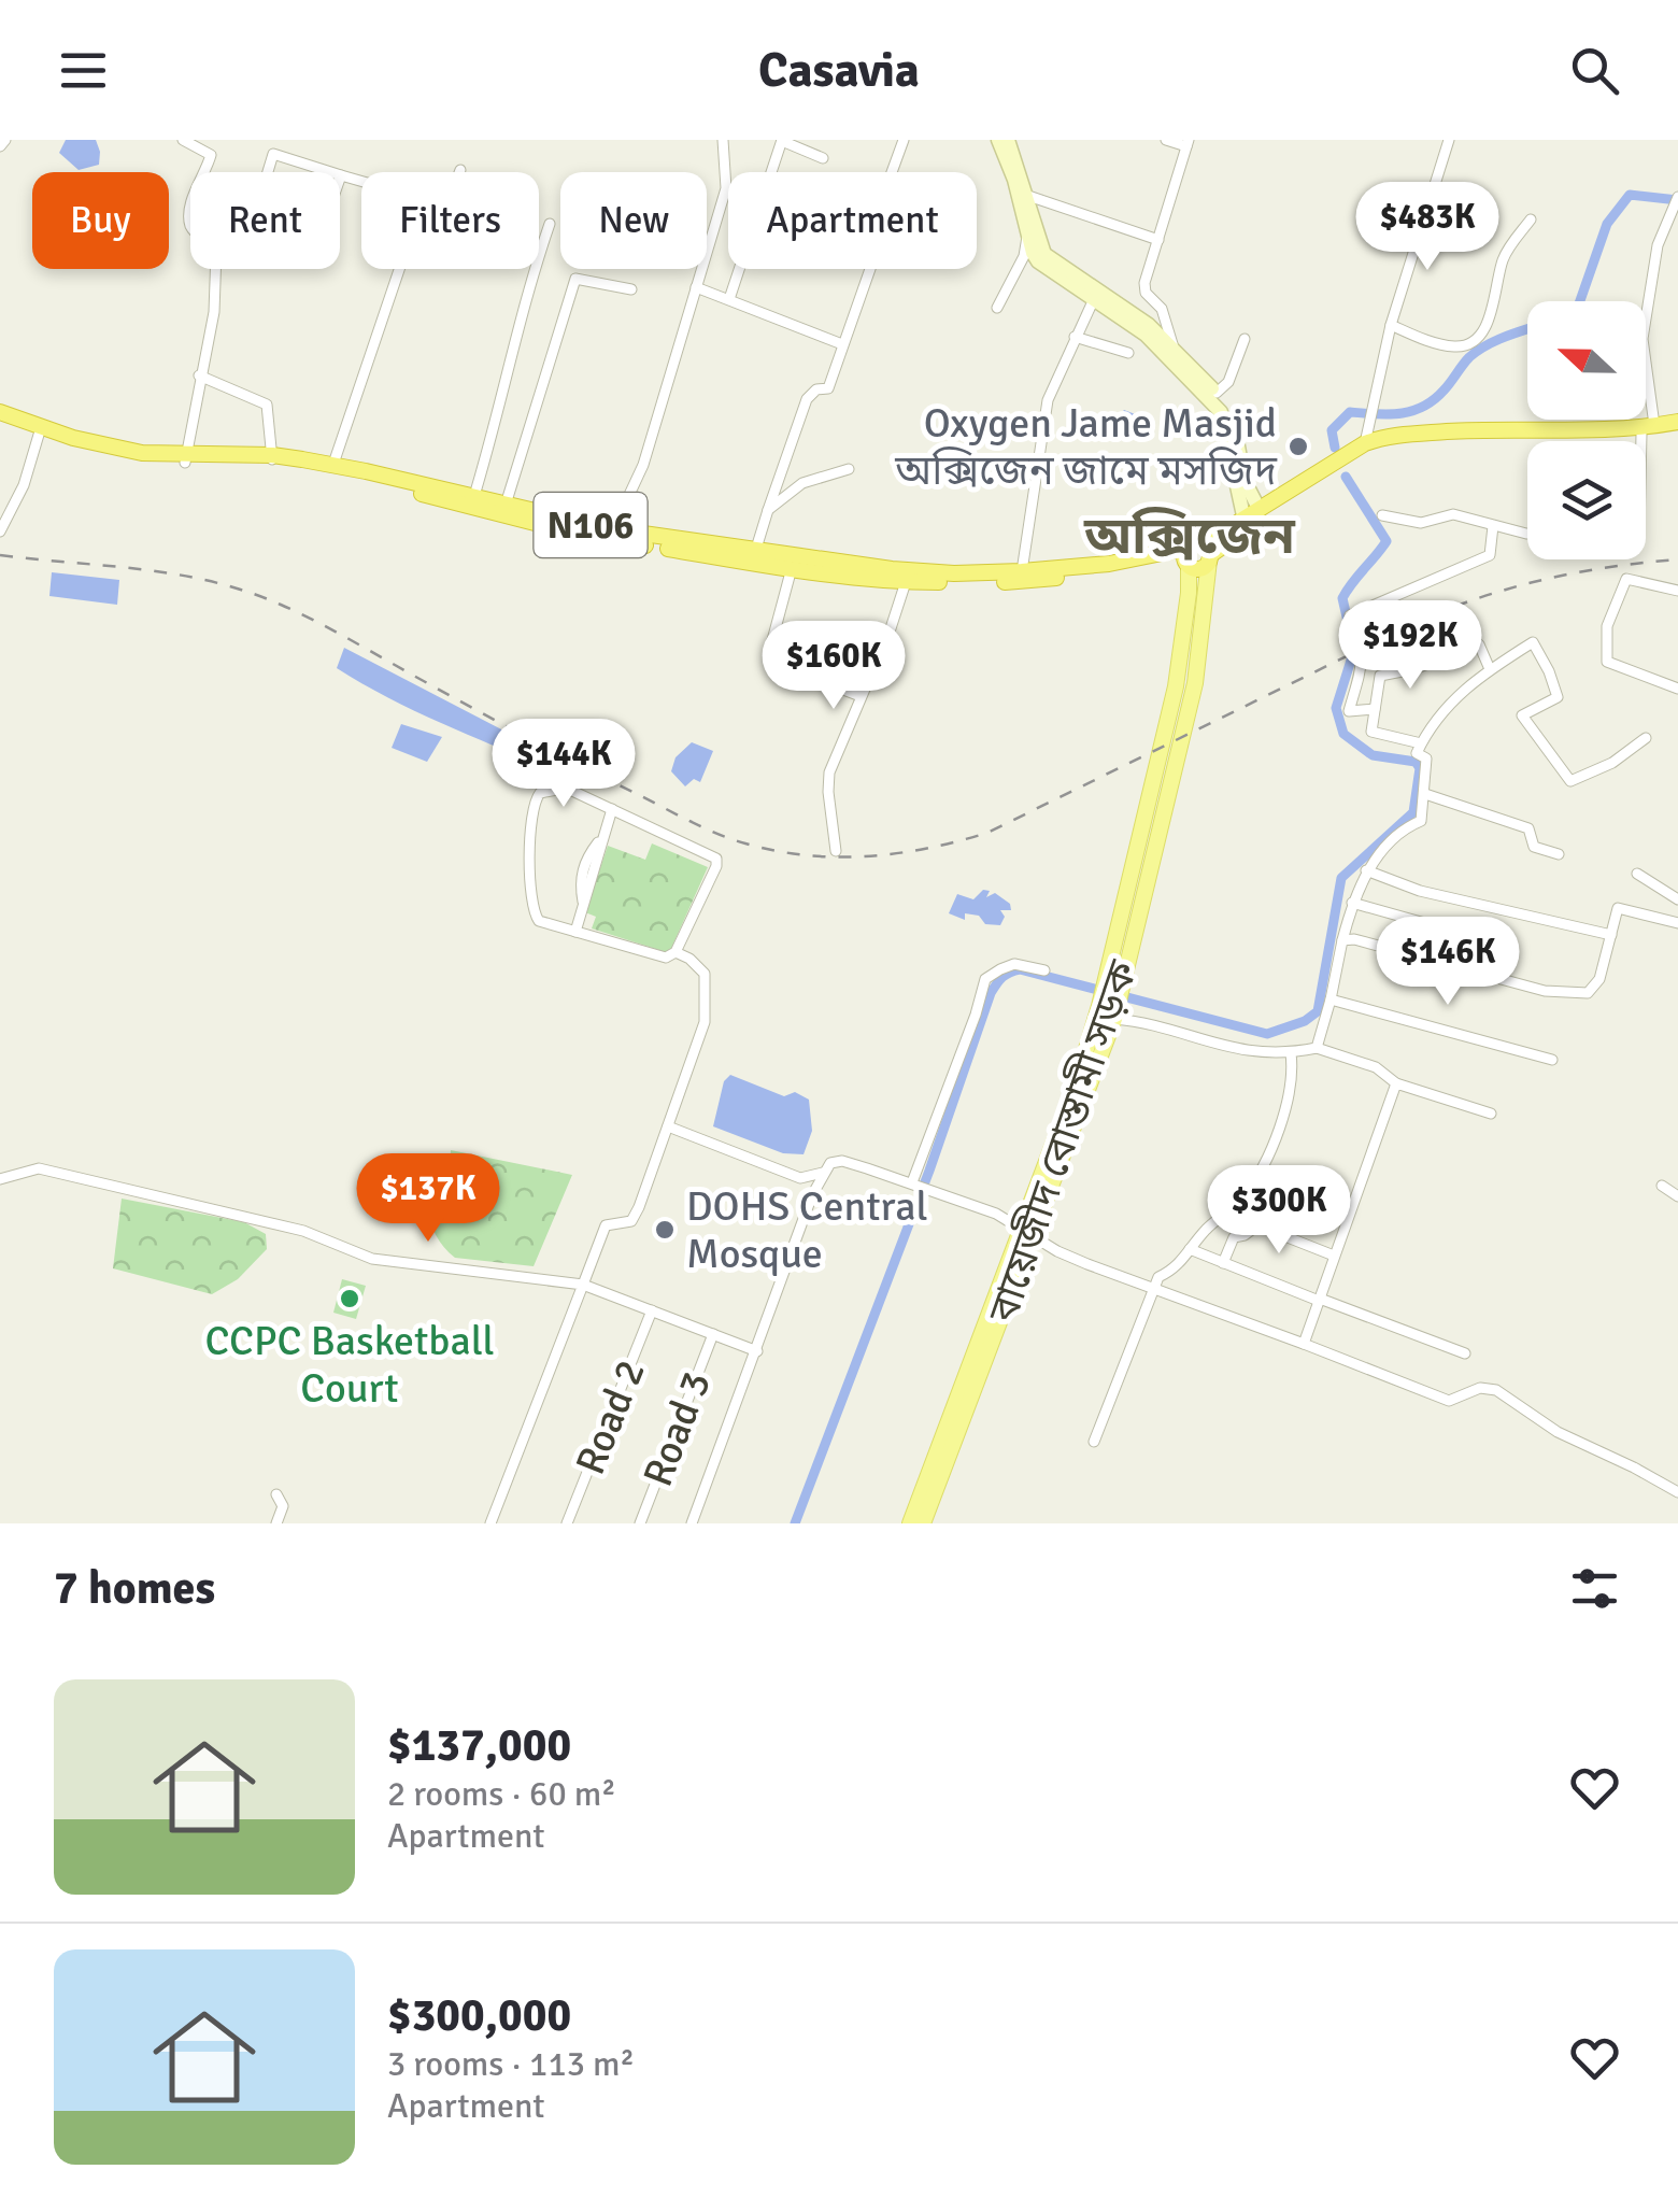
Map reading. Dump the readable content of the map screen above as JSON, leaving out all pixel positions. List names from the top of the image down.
{
  "streets": {
    "highway": ["N106"],
    "main road": ["বায়েজীদ বোস্তামী সড়ক"],
    "street": ["Road 2", "Road 3"]
  },
  "crossings": [
    ["N106", "বায়েজীদ বোস্তামী সড়ক"]
  ],
  "districts": ["অক্সিজেন"],
  "places": ["Oxygen Jame Masjid অক্সিজেন জামে মসজিদ", "DOHS Central Mosque", "CCPC Basketball Court"],
  "north": "left",
  "page": {
    "header": "Casavia",
    "chip": [
      "Buy",
      "Rent",
      "Filters",
      "New",
      "Apartment"
    ],
    "price": [
      "$483K",
      "$192K",
      "$160K",
      "$144K",
      "$146K",
      "$137K",
      "$300K"
    ],
    "heading": "7 homes",
    "list": [
      {
        "name": "$137,000",
        "note": "2 rooms · 60 m² · Apartment"
      },
      {
        "name": "$300,000",
        "note": "3 rooms · 113 m² · Apartment"
      }
    ]
  }
}
